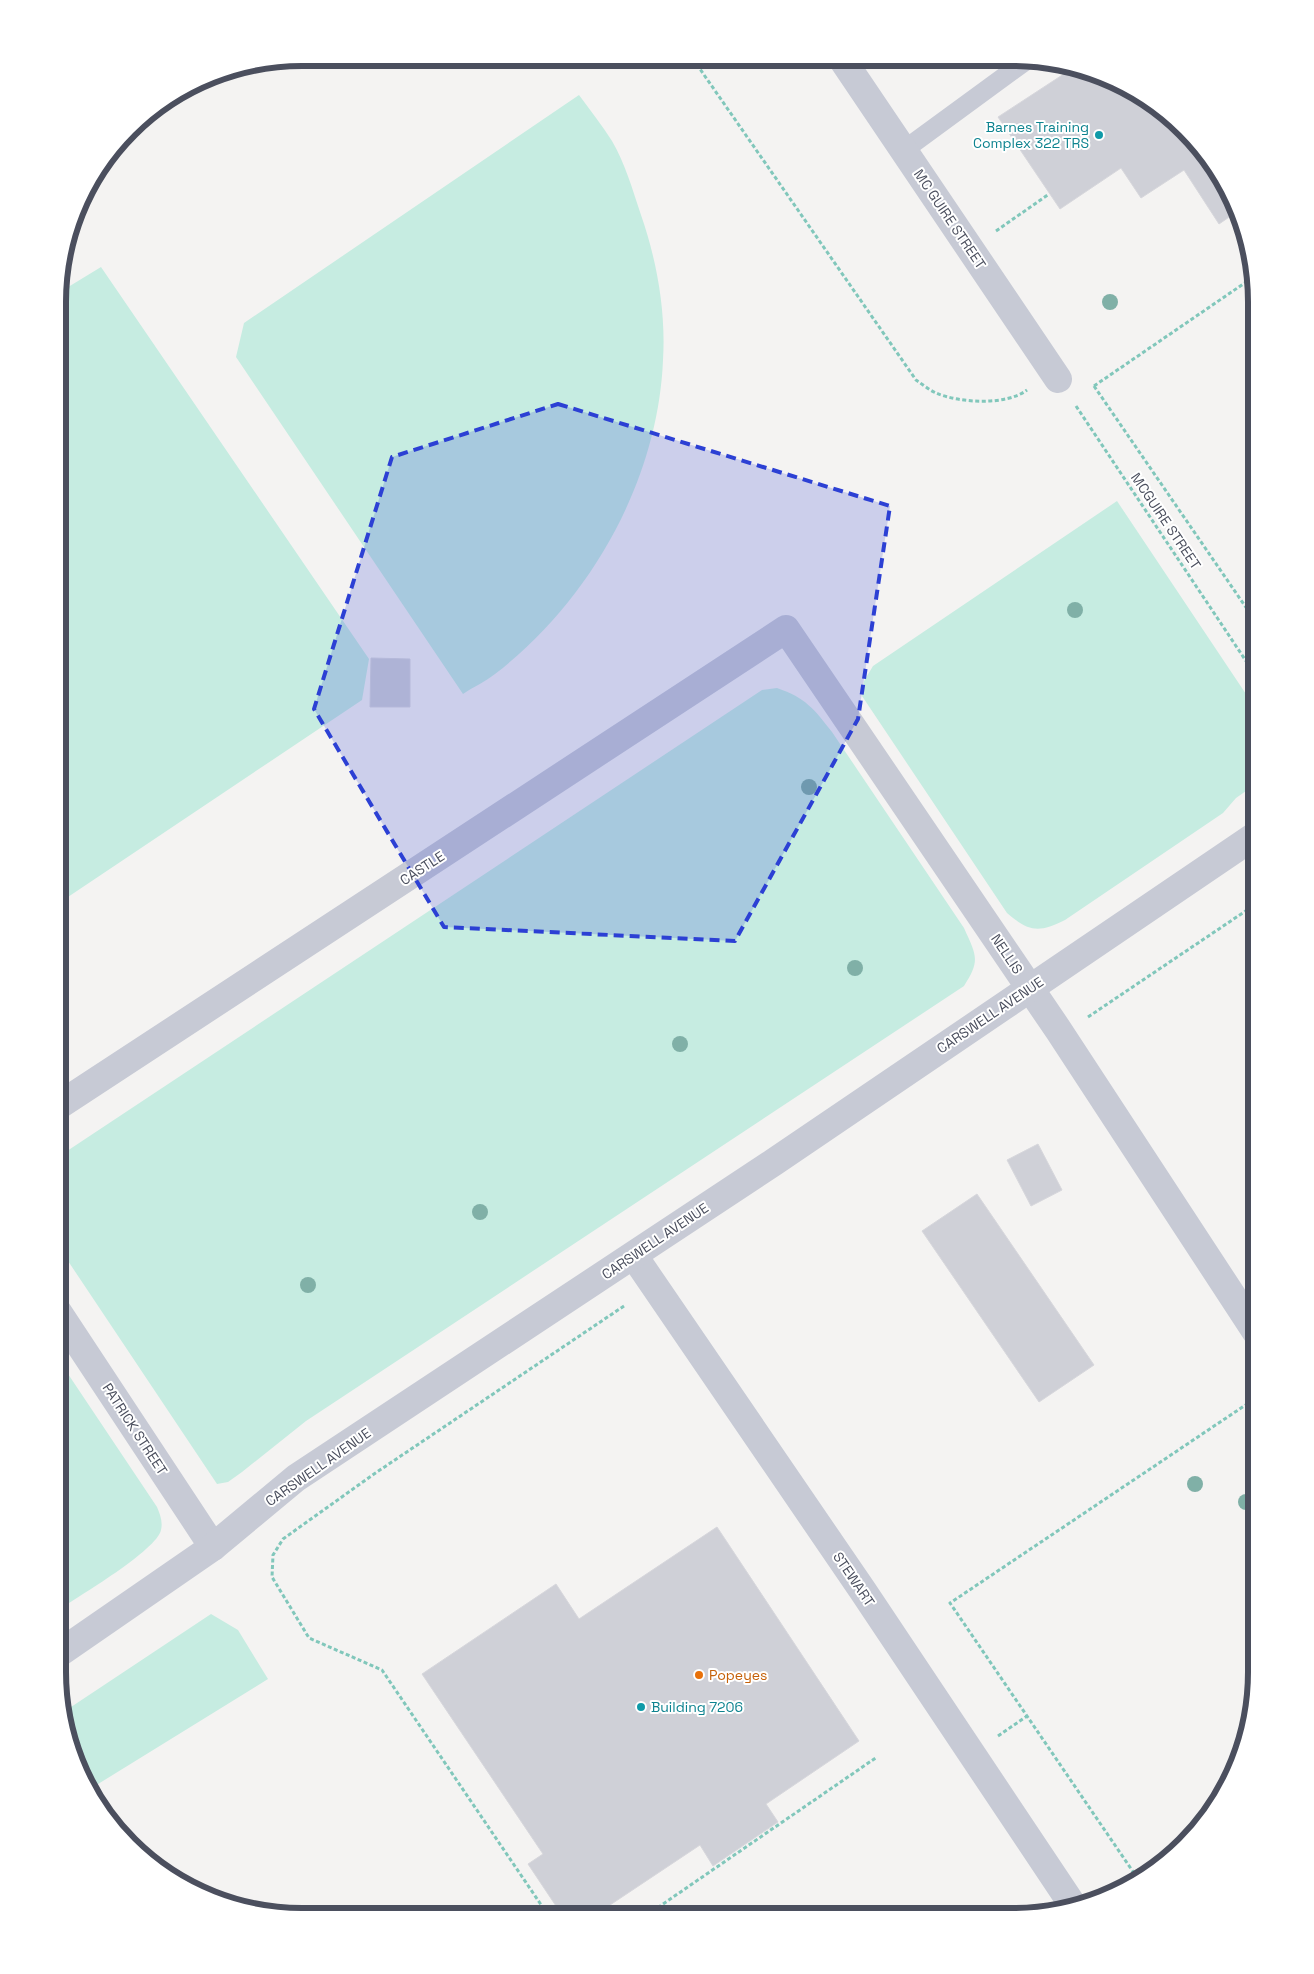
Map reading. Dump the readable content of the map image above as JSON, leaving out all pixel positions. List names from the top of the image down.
{
  "streets": {
    "street": [
      "MC GUIRE STREET",
      "CASTLE",
      "NELLIS",
      "CARSWELL AVENUE",
      "PATRICK STREET",
      "STEWART"
    ],
    "path": ["MCGUIRE STREET"]
  },
  "crossings": [
    ["MC GUIRE STREET", "MCGUIRE STREET"],
    ["CASTLE", "NELLIS"],
    ["NELLIS", "CARSWELL AVENUE"],
    ["CARSWELL AVENUE", "PATRICK STREET"],
    ["CARSWELL AVENUE", "STEWART"]
  ],
  "places": ["Barnes Training Complex 322 TRS", "Popeyes", "Building 7206"]
}
